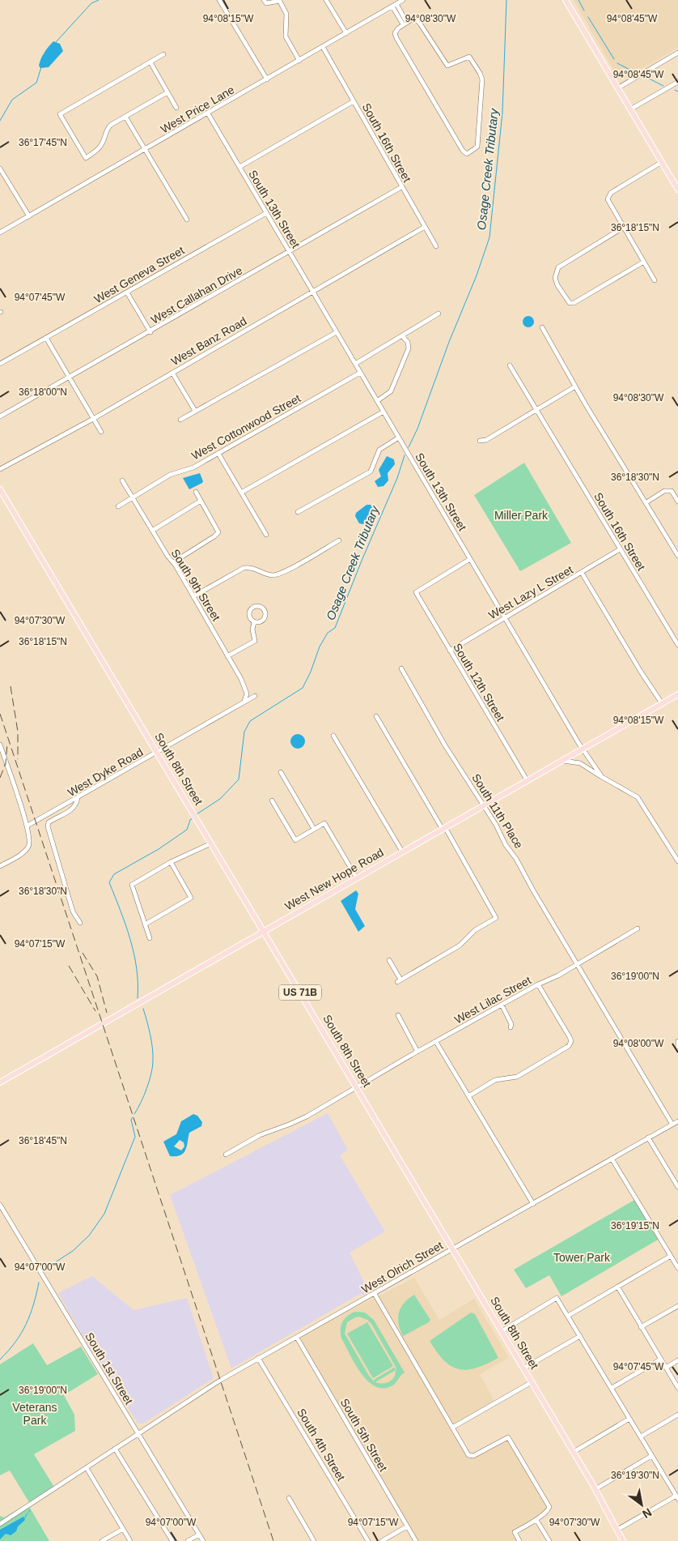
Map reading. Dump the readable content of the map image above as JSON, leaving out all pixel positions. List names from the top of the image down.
{
  "streets": {
    "main road": ["South 8th Street", "West New Hope Road", "US 71B"],
    "street": [
      "West Price Lane",
      "South 16th Street",
      "South 13th Street",
      "West Geneva Street",
      "West Callahan Drive",
      "West Banz Road",
      "West Cottonwood Street",
      "South 9th Street",
      "West Lazy L Street",
      "South 12th Street",
      "West Dyke Road",
      "South 11th Place",
      "West Lilac Street",
      "West Olrich Street",
      "South 1st Street",
      "South 5th Street",
      "South 4th Street"
    ]
  },
  "crossings": [
    ["West Price Lane", "South 16th Street"],
    ["West Price Lane", "South 13th Street"],
    ["South 16th Street", "West Callahan Drive"],
    ["South 16th Street", "West Banz Road"],
    ["South 16th Street", "West Lazy L Street"],
    ["South 13th Street", "West Geneva Street"],
    ["South 13th Street", "West Callahan Drive"],
    ["South 13th Street", "West Banz Road"],
    ["South 13th Street", "West Cottonwood Street"],
    ["South 13th Street", "West Lazy L Street"],
    ["South 13th Street", "South 12th Street"],
    ["South 13th Street", "West New Hope Road"],
    ["West Cottonwood Street", "South 9th Street"],
    ["South 9th Street", "West Dyke Road"],
    ["West Lazy L Street", "South 12th Street"],
    ["South 12th Street", "West New Hope Road"],
    ["South 8th Street", "West Dyke Road"],
    ["South 8th Street", "West New Hope Road"],
    ["South 8th Street", "West Lilac Street"],
    ["South 8th Street", "West Olrich Street"],
    ["South 11th Place", "West New Hope Road"],
    ["South 11th Place", "West Lilac Street"],
    ["South 11th Place", "West Olrich Street"],
    ["West Olrich Street", "South 1st Street"],
    ["West Olrich Street", "South 5th Street"],
    ["West Olrich Street", "South 4th Street"]
  ],
  "water": ["Osage Creek Tributary"],
  "parks": ["Miller Park", "Tower Park", "Veterans Park"],
  "north": "bottom right",
  "coordinates": [
    "94°08'15\"W",
    "94°08'30\"W",
    "94°08'45\"W",
    "36°17'45\"N",
    "36°18'15\"N",
    "94°07'45\"W",
    "36°18'00\"N",
    "36°18'30\"N",
    "94°07'30\"W",
    "94°07'15\"W",
    "36°19'00\"N",
    "94°08'00\"W",
    "36°18'45\"N",
    "36°19'15\"N",
    "94°07'00\"W",
    "36°19'30\"N"
  ]
}
